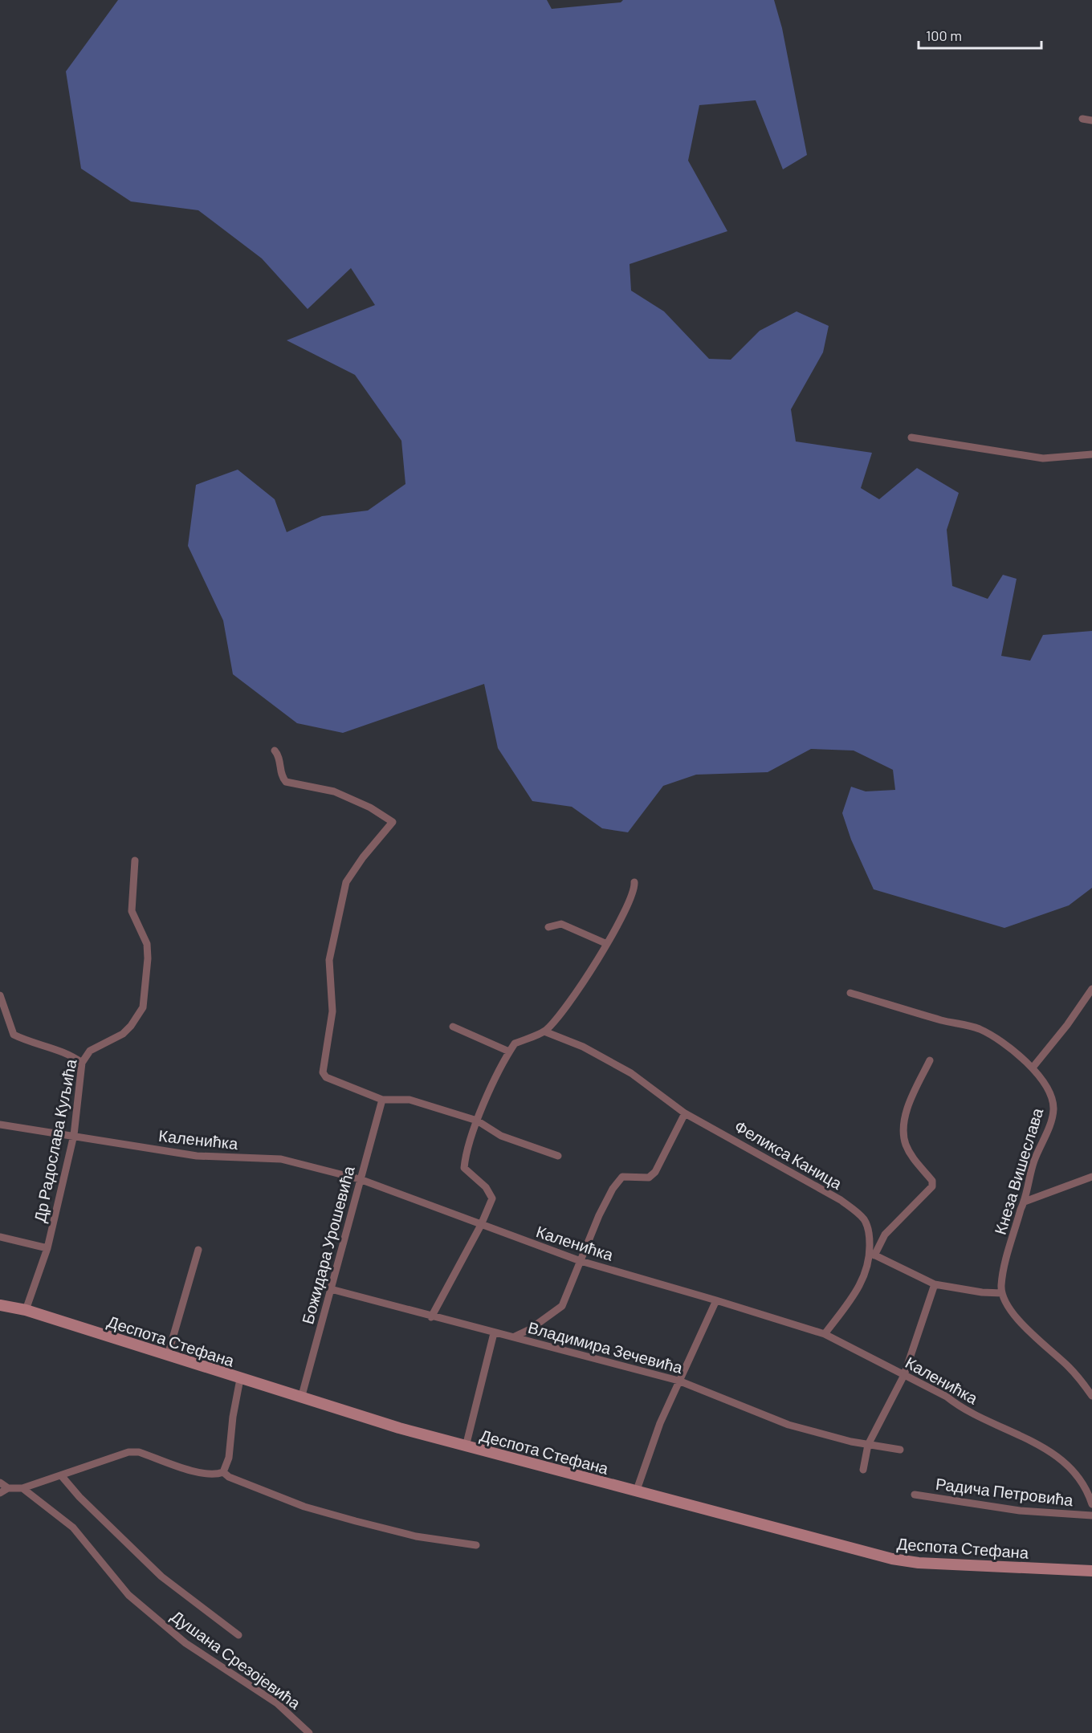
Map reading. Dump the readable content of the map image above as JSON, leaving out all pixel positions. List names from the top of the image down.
{
  "streets": {
    "main road": ["Деспота Стефана"],
    "street": [
      "Каленићка",
      "Др Радослава Куљића",
      "Феликса Каница",
      "Кнеза Вишеслава",
      "Божидара Урошевића",
      "Владимира Зечевића",
      "Радича Петровића",
      "Душана Срезојевића"
    ]
  },
  "crossings": [
    ["Каленићка", "Др Радослава Куљића"],
    ["Каленићка", "Божидара Урошевића"],
    ["Др Радослава Куљића", "Деспота Стефана"],
    ["Божидара Урошевића", "Деспота Стефана"],
    ["Божидара Урошевића", "Владимира Зечевића"]
  ],
  "scale_bar": "100 m"
}
